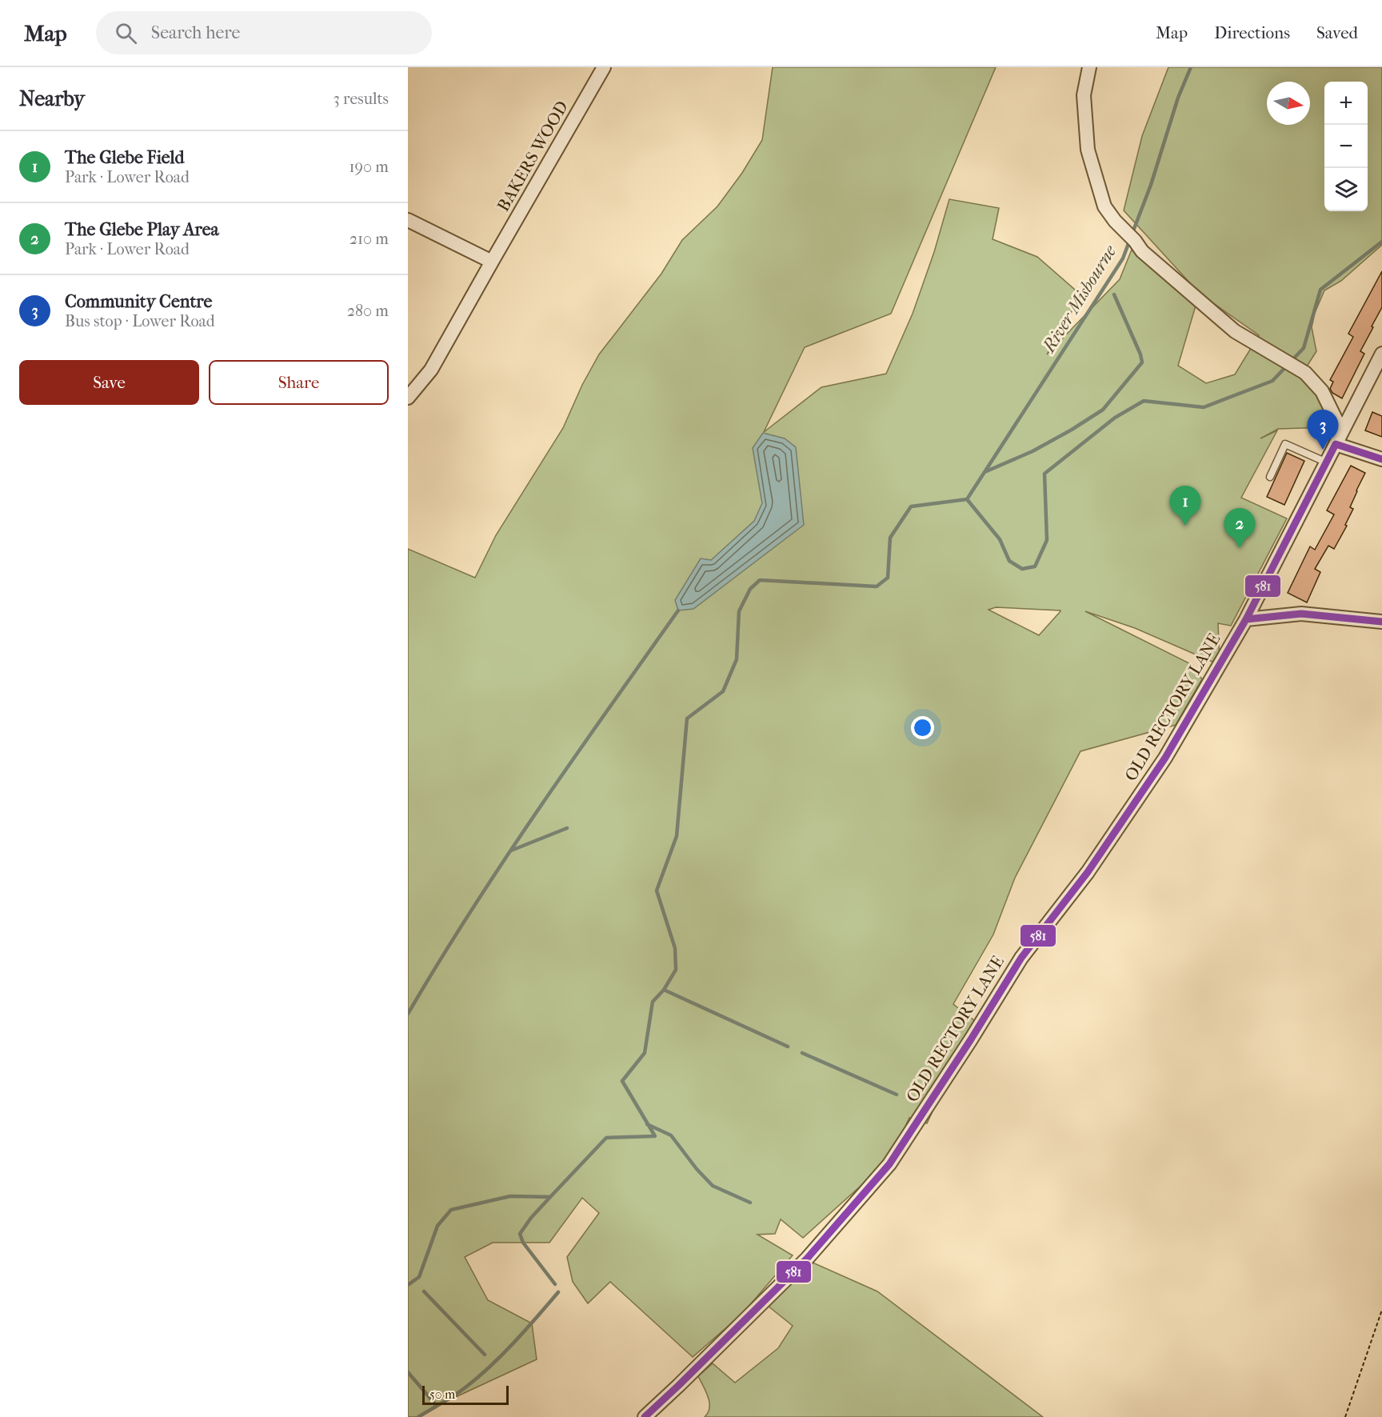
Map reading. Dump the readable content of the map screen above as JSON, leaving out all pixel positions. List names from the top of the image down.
{
  "streets": {
    "street": ["BAKERS WOOD", "OLD RECTORY LANE"]
  },
  "water": ["River Misbourne"],
  "lines": ["transit line 581"],
  "scale_bar": "50 m",
  "north": "right",
  "page": {
    "header": "Map",
    "search": "Search here",
    "nav": ["Map", "Directions", "Saved"],
    "heading": ["Nearby", "3 results"],
    "map_buttons": ["+", "−"],
    "list": [
      {
        "mark": "1",
        "name": "The Glebe Field",
        "note": "Park · Lower Road",
        "value": "190 m"
      },
      {
        "mark": "2",
        "name": "The Glebe Play Area",
        "note": "Park · Lower Road",
        "value": "210 m"
      },
      {
        "mark": "3",
        "name": "Community Centre",
        "note": "Bus stop · Lower Road",
        "value": "280 m"
      }
    ],
    "buttons": ["Save", "Share"],
    "pins": ["3", "1", "2"],
    "scale": "50 m"
  }
}
